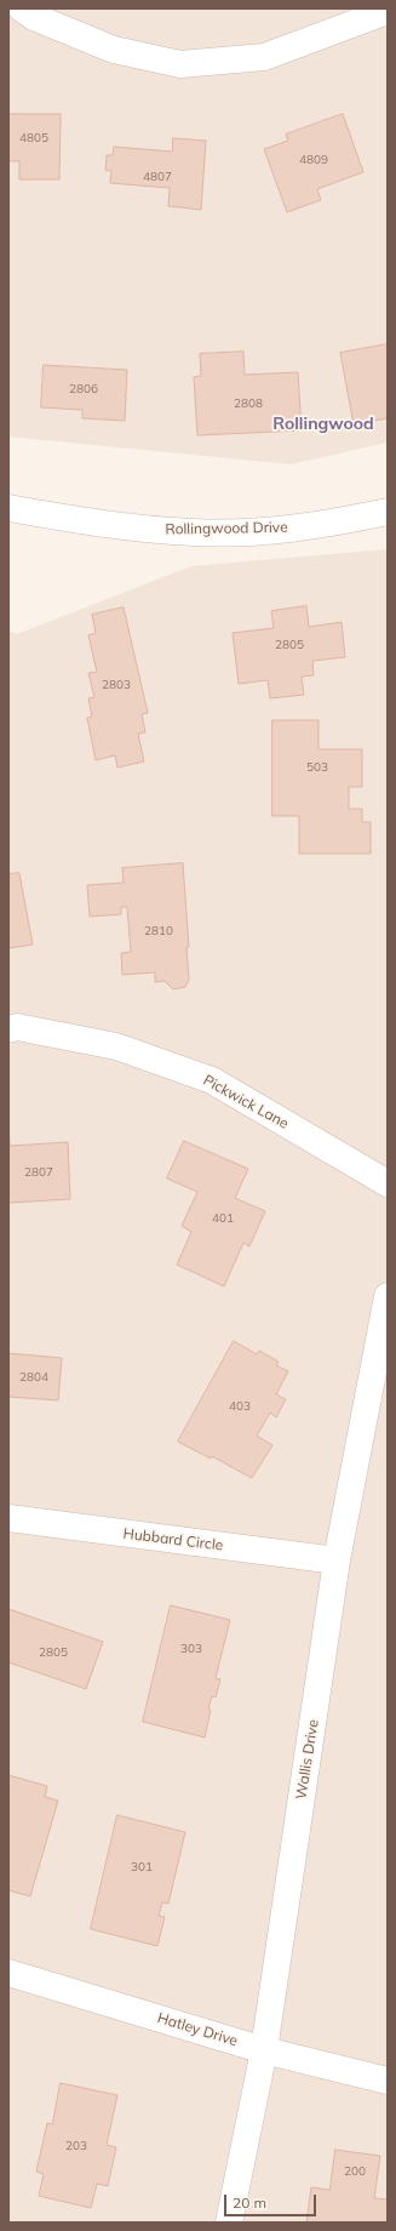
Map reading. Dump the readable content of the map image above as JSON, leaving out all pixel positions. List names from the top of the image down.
{
  "streets": {
    "street": [
      "Rollingwood Drive",
      "Pickwick Lane",
      "Hubbard Circle",
      "Wallis Drive",
      "Hatley Drive"
    ]
  },
  "crossings": [
    ["Hubbard Circle", "Wallis Drive"],
    ["Wallis Drive", "Hatley Drive"]
  ],
  "districts": ["Rollingwood"],
  "house_numbers": [
    "4805",
    "4809",
    "4807",
    "2806",
    "2808",
    "2805",
    "2803",
    "503",
    "2810",
    "2807",
    "401",
    "2804",
    "403",
    "303",
    "2805",
    "301",
    "203",
    "200"
  ],
  "scale_bar": "20 m"
}
